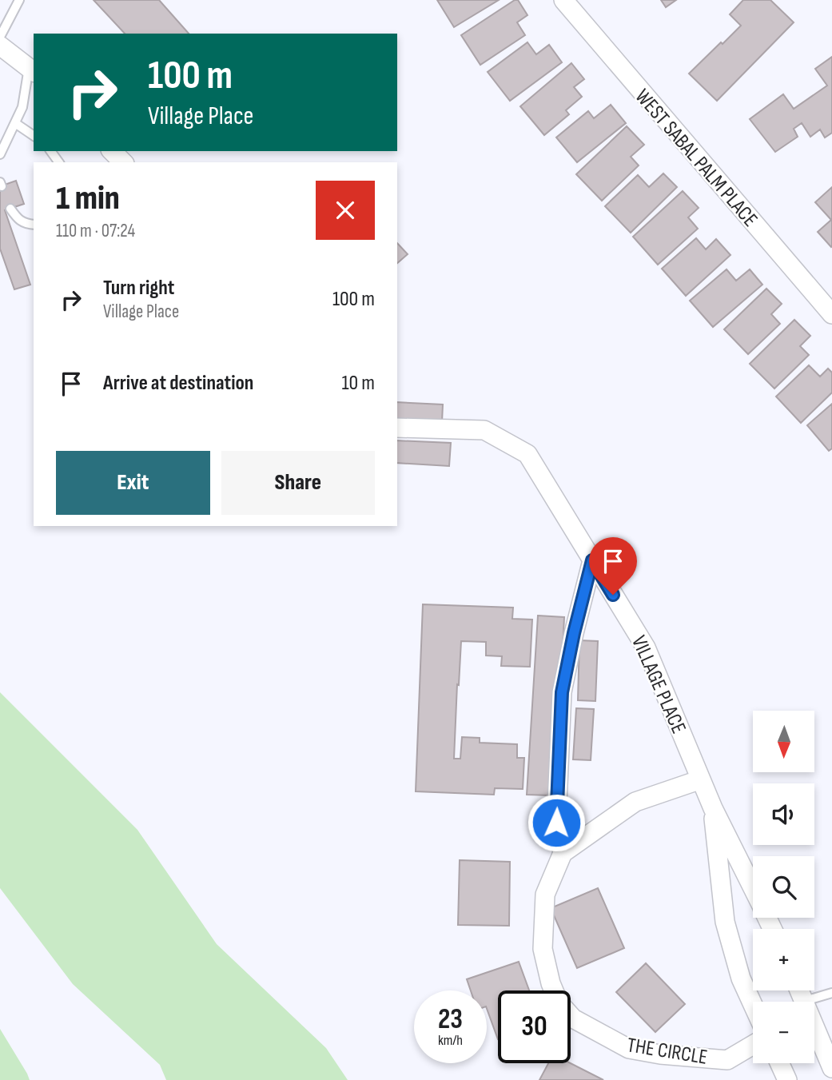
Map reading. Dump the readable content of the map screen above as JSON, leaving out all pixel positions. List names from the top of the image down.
{
  "streets": {
    "street": ["WEST SABAL PALM PLACE", "VILLAGE PLACE", "THE CIRCLE"]
  },
  "north": "bottom",
  "page": {
    "turn": ["100 m", "Village Place"],
    "heading": ["1 min", "110 m · 07:24"],
    "list": [
      {
        "name": "Turn right",
        "note": "Village Place",
        "value": "100 m"
      },
      {
        "name": "Arrive at destination",
        "value": "10 m"
      }
    ],
    "buttons": ["Exit", "Share"],
    "map_buttons": ["+", "−"],
    "speed": "23 km/h",
    "limit": "30"
  }
}
